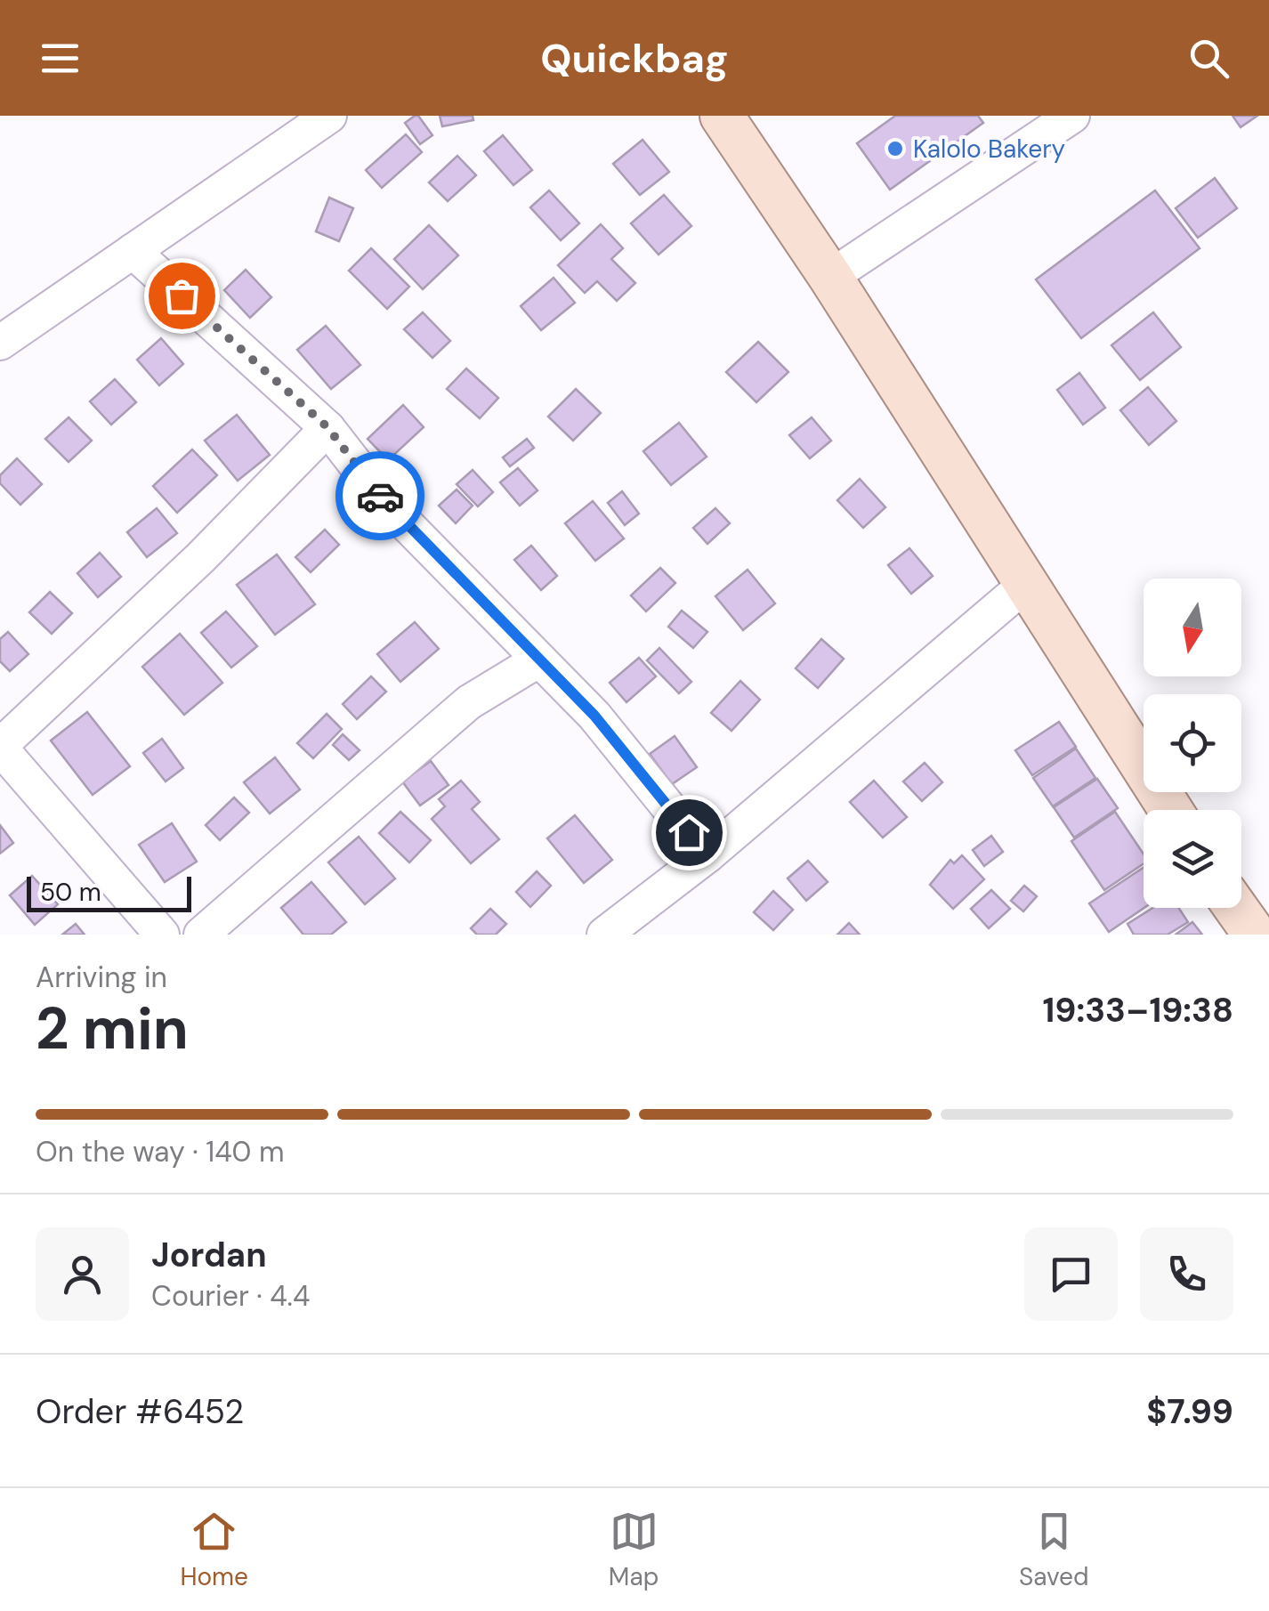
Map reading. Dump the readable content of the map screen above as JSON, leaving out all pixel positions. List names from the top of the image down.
{
  "places": ["Kalolo Bakery"],
  "scale_bar": "50 m",
  "north": "bottom",
  "page": {
    "header": "Quickbag",
    "scale": "50 m",
    "heading": ["2 min", "Arriving in", "19:33–19:38"],
    "panel": [
      "Jordan",
      "Courier · 4.4",
      "Order #6452",
      "$7.99"
    ],
    "bar": "On the way · 140 m",
    "tabs": ["Home", "Map", "Saved"]
  }
}
